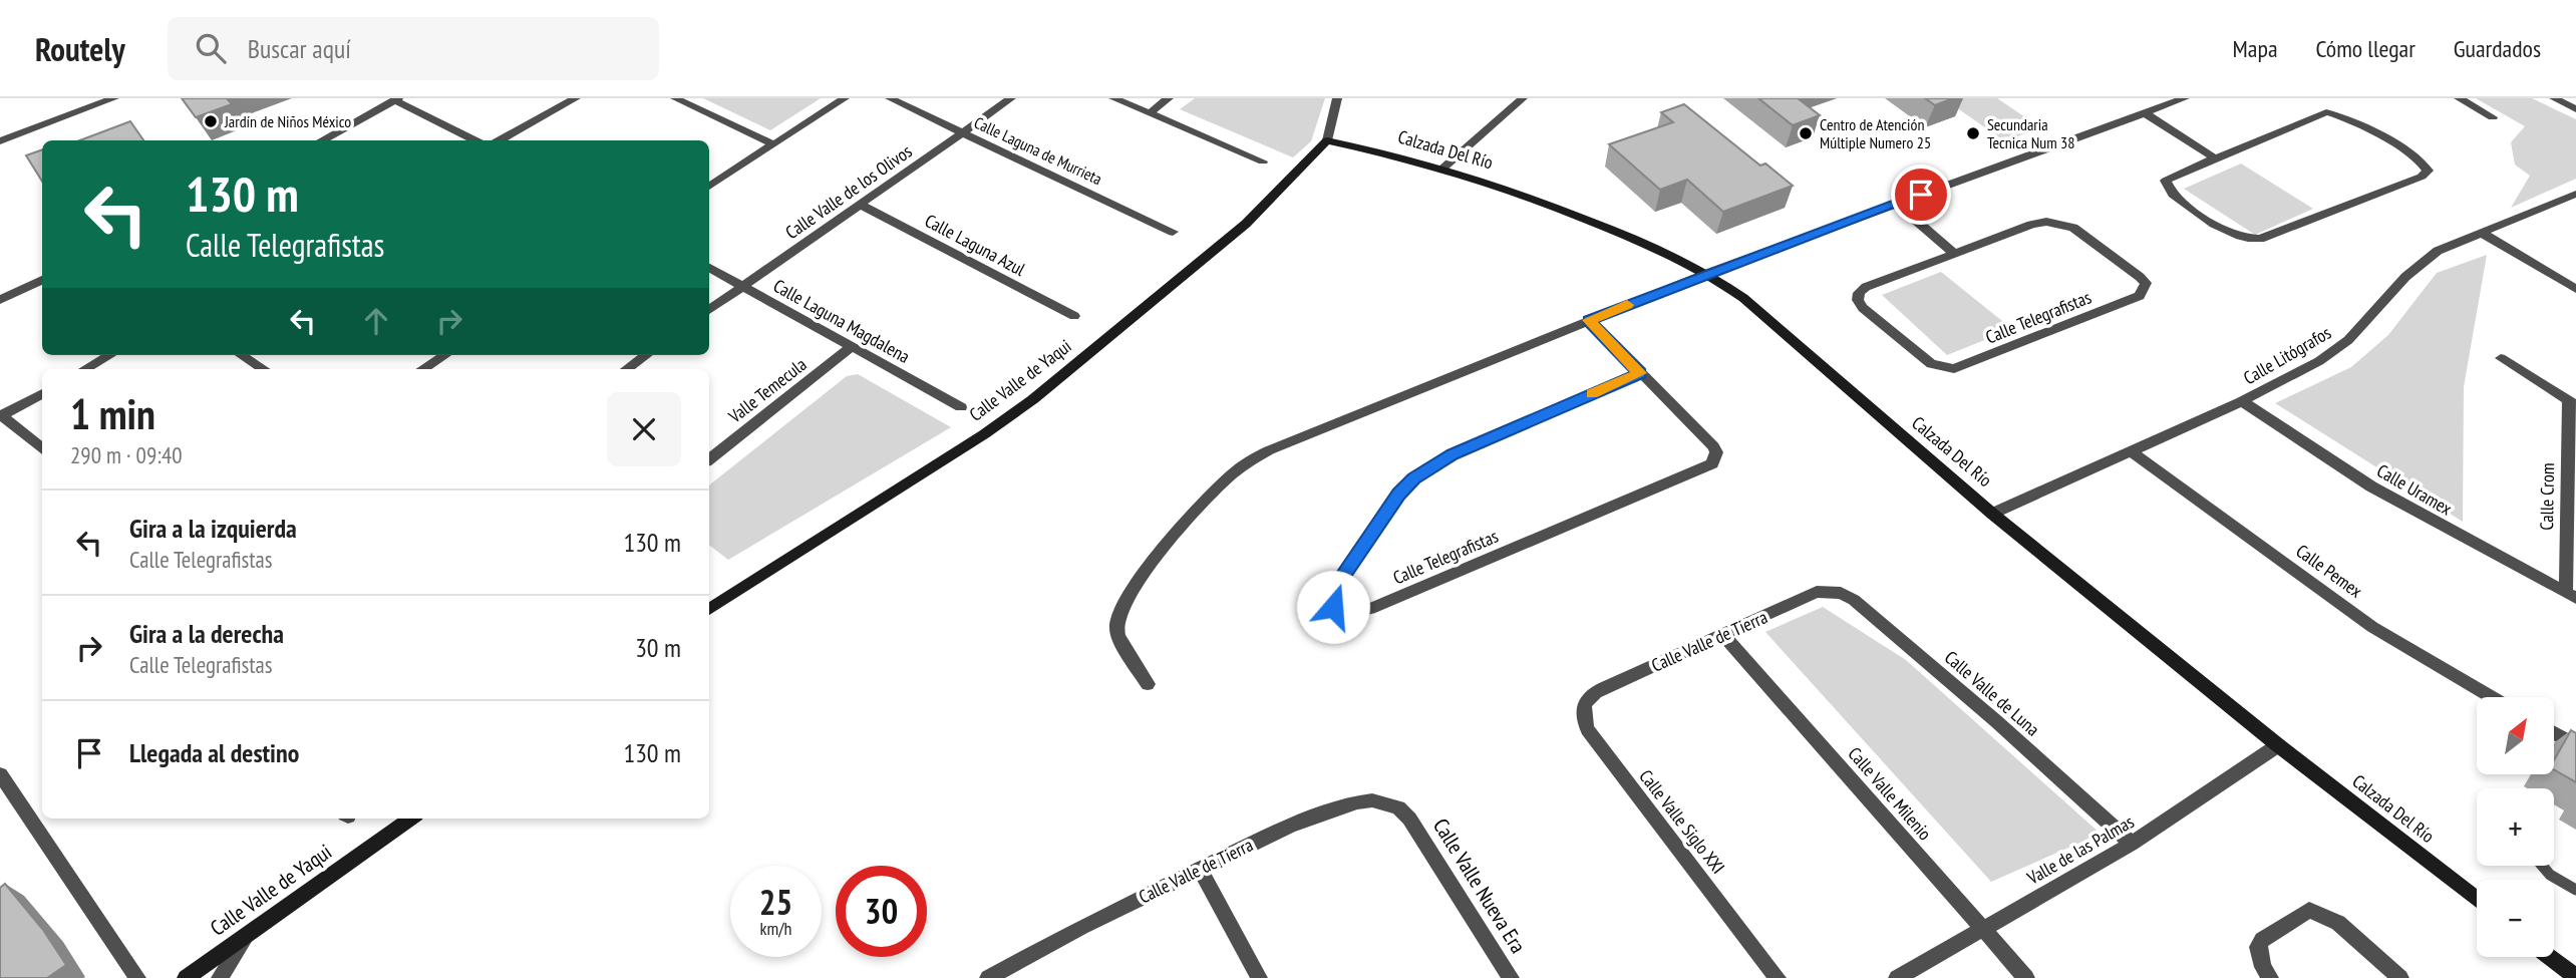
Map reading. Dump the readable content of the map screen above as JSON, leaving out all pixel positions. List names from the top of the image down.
{
  "streets": {
    "street": [
      "Calzada Del Río",
      "Calle Laguna de Murrieta",
      "Calle Valle de los Olivos",
      "Calle Laguna Azul",
      "Calle Telegrafistas",
      "Calle Laguna Magdalena",
      "Calle Litógrafos",
      "Calle Valle de Yaqui",
      "Valle Temecula",
      "Calle Uramex",
      "Calle Crom",
      "Calle Pemex",
      "Calle Valle de Tierra",
      "Calle Valle de Luna",
      "Calle Valle Milenio",
      "Calle Valle Siglo XXI",
      "Valle de las Palmas",
      "Calle Valle Nueva Era"
    ]
  },
  "crossings": [
    ["Calzada Del Río", "Calle Litógrafos"],
    ["Calzada Del Río", "Calle Valle de Yaqui"],
    ["Calzada Del Río", "Valle de las Palmas"],
    ["Calle Laguna de Murrieta", "Calle Valle de los Olivos"],
    ["Calle Valle de los Olivos", "Calle Laguna Azul"],
    ["Calle Valle de los Olivos", "Calle Laguna Magdalena"],
    ["Calle Laguna Magdalena", "Valle Temecula"],
    ["Calle Litógrafos", "Calle Uramex"],
    ["Calle Litógrafos", "Calle Pemex"],
    ["Calle Uramex", "Calle Crom"],
    ["Calle Valle de Tierra", "Calle Valle de Luna"],
    ["Calle Valle de Tierra", "Calle Valle Milenio"],
    ["Calle Valle de Tierra", "Calle Valle Siglo XXI"],
    ["Calle Valle de Tierra", "Calle Valle Nueva Era"],
    ["Calle Valle de Luna", "Valle de las Palmas"],
    ["Calle Valle Milenio", "Valle de las Palmas"]
  ],
  "places": ["Jardín de Niños México", "Centro de Atención Múltiple Numero 25", "Secundaria Tecnica Num 38"],
  "north": "top right",
  "page": {
    "header": "Routely",
    "search": "Buscar aquí",
    "nav": ["Mapa", "Cómo llegar", "Guardados"],
    "turn": ["130 m", "Calle Telegrafistas"],
    "heading": ["1 min", "290 m · 09:40"],
    "list": [
      {
        "name": "Gira a la izquierda",
        "note": "Calle Telegrafistas",
        "value": "130 m"
      },
      {
        "name": "Gira a la derecha",
        "note": "Calle Telegrafistas",
        "value": "30 m"
      },
      {
        "name": "Llegada al destino",
        "value": "130 m"
      }
    ],
    "map_buttons": ["+", "−"],
    "speed": "25 km/h",
    "limit": "30"
  }
}
